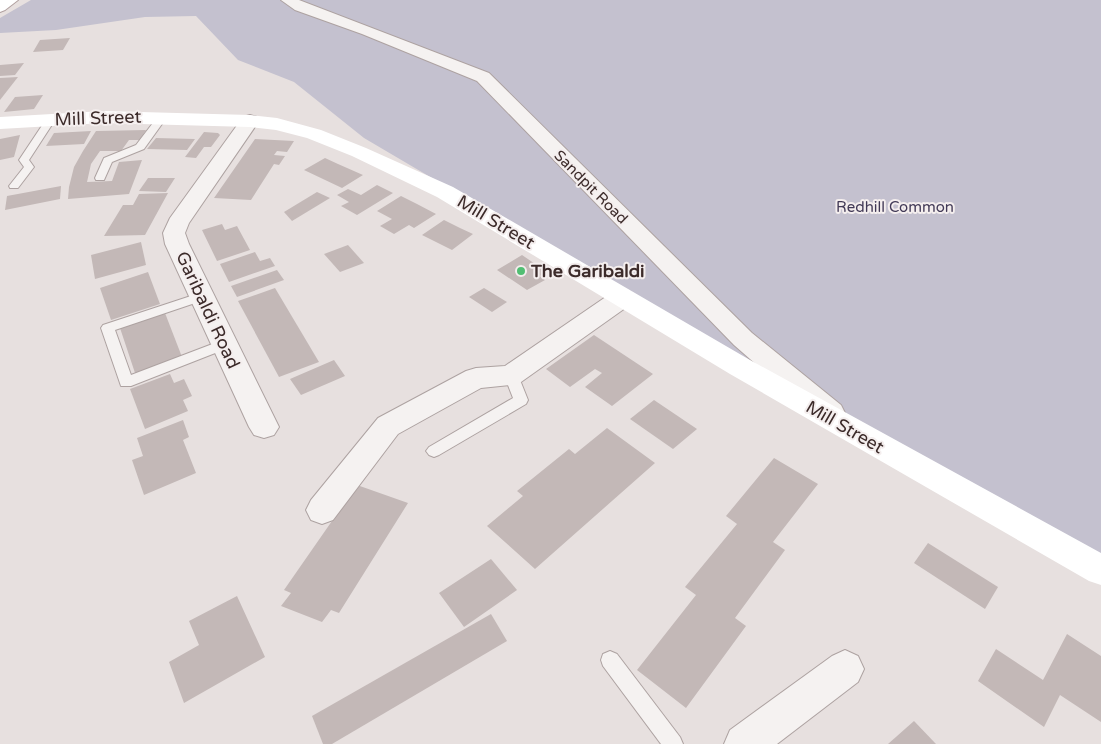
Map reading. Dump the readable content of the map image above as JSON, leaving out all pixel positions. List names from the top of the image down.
{
  "streets": {
    "street": ["Mill Street", "Sandpit Road", "Garibaldi Road"]
  },
  "crossings": [
    ["Mill Street", "Sandpit Road"],
    ["Mill Street", "Garibaldi Road"]
  ],
  "parks": ["Redhill Common"],
  "places": ["The Garibaldi"]
}
